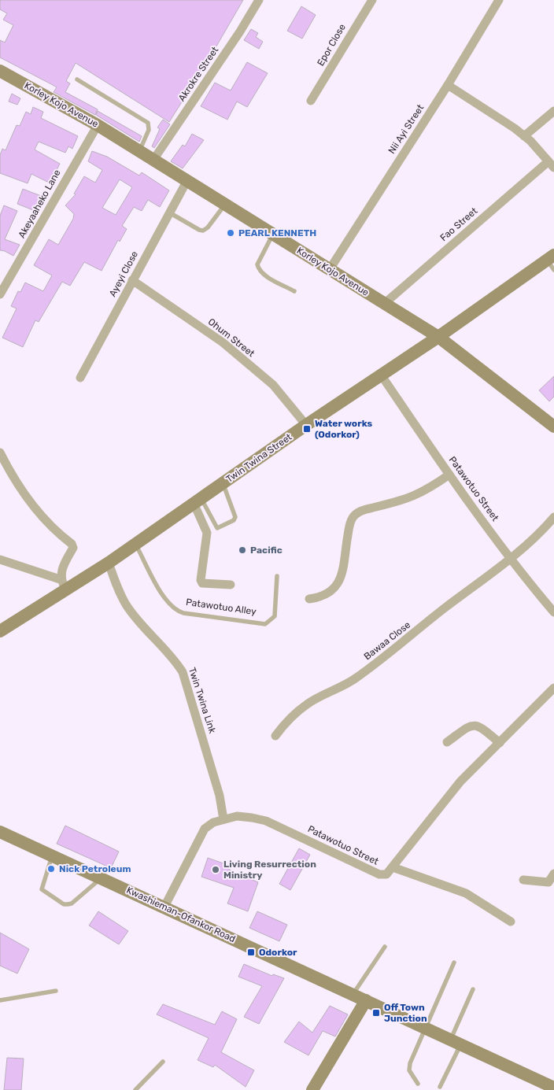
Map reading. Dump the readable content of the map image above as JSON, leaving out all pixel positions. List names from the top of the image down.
{
  "streets": {
    "main road": ["Korley Kojo Avenue", "Twin Twina Street", "Kwashieman-Ofankor Road"],
    "street": [
      "Epor Close",
      "Akrokre Street",
      "Nii Ayi Street",
      "Akeyaaheko Lane",
      "Fao Street",
      "Ayeyi Close",
      "Ohum Street",
      "Patawotuo Street",
      "Bawaa Close",
      "Twin Twina Link"
    ],
    "lane": ["Patawotuo Alley"]
  },
  "crossings": [
    ["Akrokre Street", "Korley Kojo Avenue"],
    ["Korley Kojo Avenue", "Nii Ayi Street"],
    ["Korley Kojo Avenue", "Akeyaaheko Lane"],
    ["Korley Kojo Avenue", "Fao Street"],
    ["Korley Kojo Avenue", "Ayeyi Close"],
    ["Korley Kojo Avenue", "Twin Twina Street"],
    ["Ayeyi Close", "Ohum Street"],
    ["Ohum Street", "Twin Twina Street"],
    ["Twin Twina Street", "Patawotuo Street"],
    ["Twin Twina Street", "Patawotuo Alley"],
    ["Twin Twina Street", "Twin Twina Link"],
    ["Patawotuo Street", "Bawaa Close"],
    ["Patawotuo Street", "Twin Twina Link"],
    ["Patawotuo Street", "Kwashieman-Ofankor Road"]
  ],
  "places": {
    "other": [
      "PEARL KENNETH",
      "Pacific",
      "Nick Petroleum",
      "Living Resurrection Ministry"
    ],
    "transit": ["Water works (Odorkor)", "Odorkor", "Off Town Junction"]
  }
}
